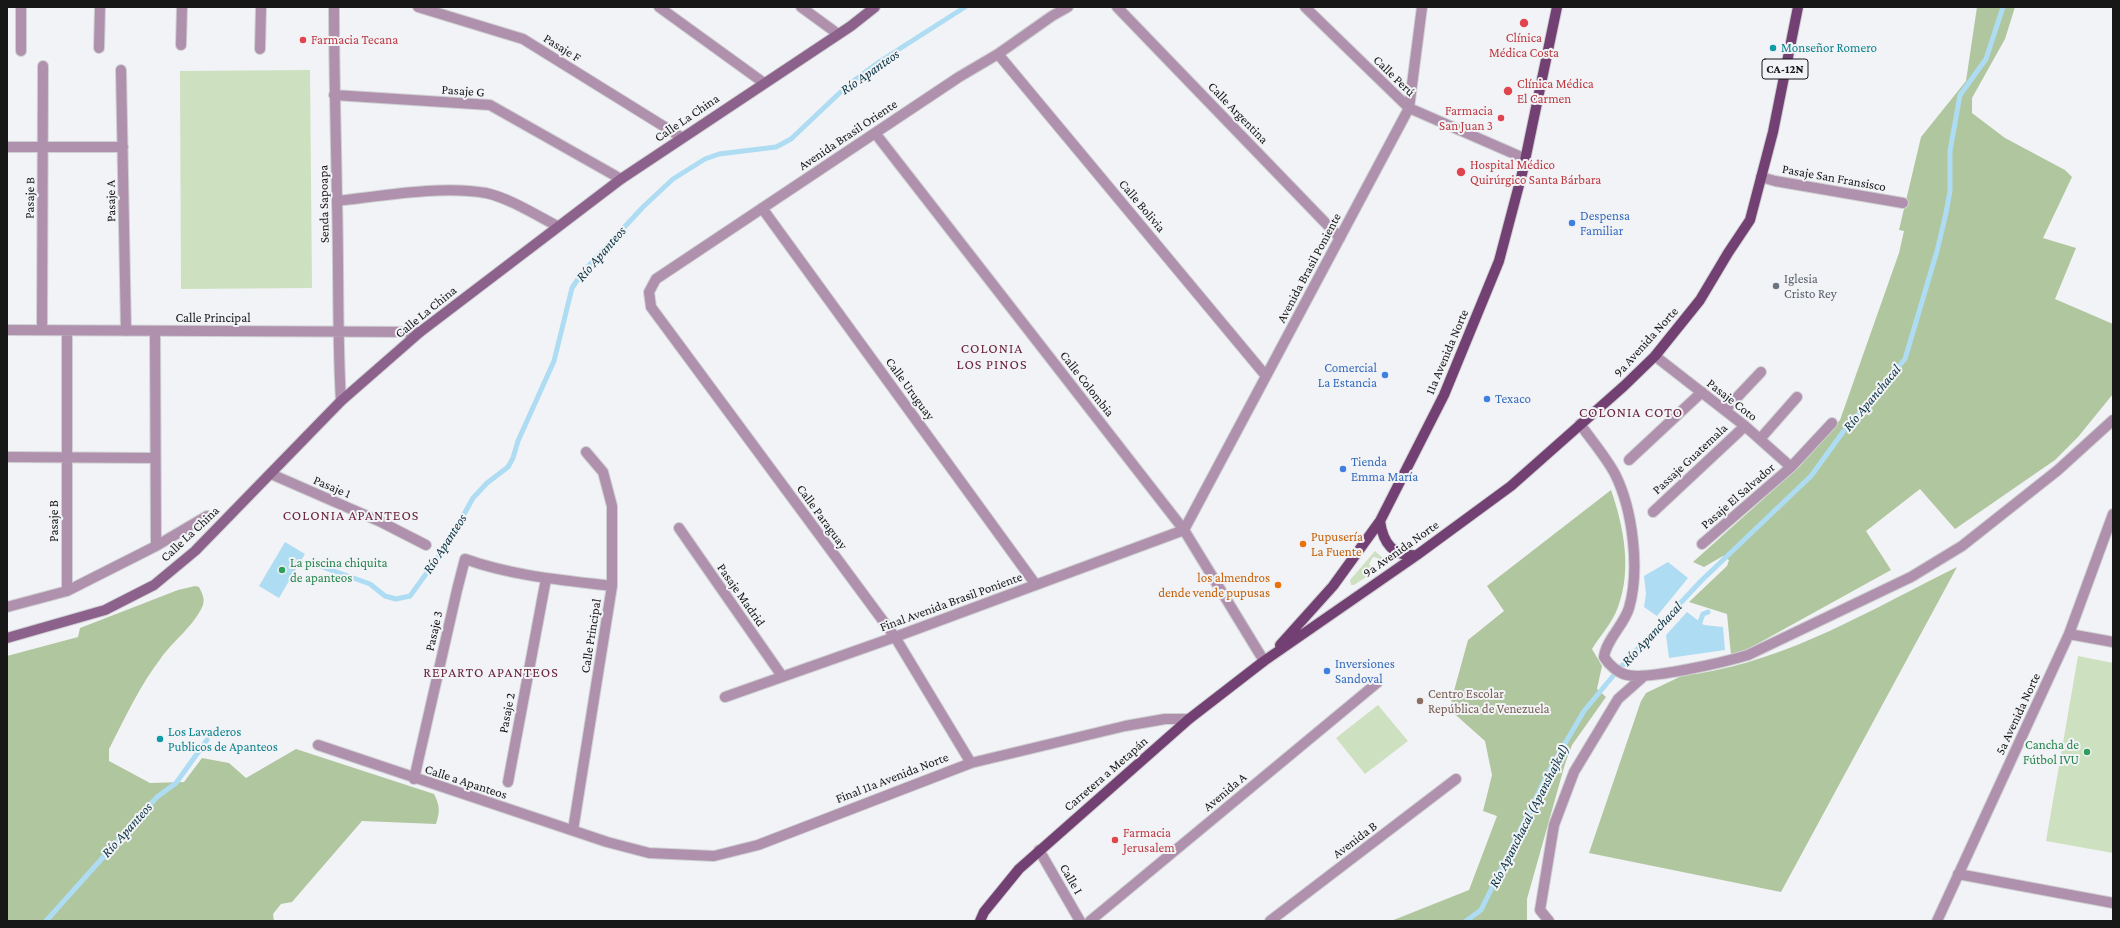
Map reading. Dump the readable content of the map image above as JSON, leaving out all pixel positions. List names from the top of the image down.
{
  "streets": {
    "main road": [
      "CA-12N",
      "Calle La China",
      "9a Avenida Norte",
      "11a Avenida Norte",
      "Carretera a Metapán"
    ],
    "street": [
      "Pasaje F",
      "Calle Perú",
      "Pasaje G",
      "Calle Argentina",
      "Avenida Brasil Oriente",
      "Pasaje San Fransisco",
      "Pasaje B",
      "Pasaje A",
      "Senda Sapoapa",
      "Calle Bolivia",
      "Avenida Brasil Poniente",
      "Calle Principal",
      "Calle Colombia",
      "Calle Uruguay",
      "Pasaje Coto",
      "Passaje Guatemala",
      "Pasaje 1",
      "Pasaje El Salvador",
      "Calle Paraguay",
      "Pasaje Madrid",
      "Final Avenida Brasil Poniente",
      "Pasaje 3",
      "Pasaje 2",
      "5a Avenida Norte",
      "Final 11a Avenida Norte",
      "Calle a Apanteos",
      "Avenida A",
      "Avenida B",
      "Calle I"
    ]
  },
  "crossings": [
    ["Pasaje F", "Calle La China"],
    ["Calle Perú", "Avenida Brasil Poniente"],
    ["Calle Perú", "11a Avenida Norte"],
    ["Pasaje G", "Calle La China"],
    ["Pasaje G", "Senda Sapoapa"],
    ["Calle Argentina", "Avenida Brasil Poniente"],
    ["Calle La China", "Senda Sapoapa"],
    ["Calle La China", "Calle Principal"],
    ["Calle La China", "Pasaje 1"],
    ["Avenida Brasil Oriente", "Calle Bolivia"],
    ["Avenida Brasil Oriente", "Calle Colombia"],
    ["Avenida Brasil Oriente", "Calle Uruguay"],
    ["Avenida Brasil Oriente", "Calle Paraguay"],
    ["Pasaje San Fransisco", "9a Avenida Norte"],
    ["Pasaje B", "Calle Principal"],
    ["Pasaje A", "Calle Principal"],
    ["Senda Sapoapa", "Calle Principal"],
    ["Calle Bolivia", "Avenida Brasil Poniente"],
    ["Avenida Brasil Poniente", "Calle Colombia"],
    ["Avenida Brasil Poniente", "Final Avenida Brasil Poniente"],
    ["Calle Principal", "Calle a Apanteos"],
    ["9a Avenida Norte", "11a Avenida Norte"],
    ["9a Avenida Norte", "Calle Colombia"],
    ["9a Avenida Norte", "Pasaje Coto"],
    ["9a Avenida Norte", "Carretera a Metapán"],
    ["11a Avenida Norte", "Calle Colombia"],
    ["11a Avenida Norte", "Carretera a Metapán"],
    ["Calle Colombia", "Final Avenida Brasil Poniente"],
    ["Calle Colombia", "Carretera a Metapán"],
    ["Calle Uruguay", "Final Avenida Brasil Poniente"],
    ["Pasaje Coto", "Passaje Guatemala"],
    ["Pasaje Coto", "Pasaje El Salvador"],
    ["Calle Paraguay", "Final Avenida Brasil Poniente"],
    ["Calle Paraguay", "Final 11a Avenida Norte"],
    ["Pasaje Madrid", "Final Avenida Brasil Poniente"],
    ["Pasaje 3", "Pasaje 2"],
    ["Pasaje 3", "Calle a Apanteos"],
    ["Carretera a Metapán", "Final 11a Avenida Norte"],
    ["Carretera a Metapán", "Calle I"],
    ["Final 11a Avenida Norte", "Calle a Apanteos"]
  ],
  "districts": [
    "COLONIA LOS PINOS",
    "COLONIA COTO",
    "COLONIA APANTEOS",
    "REPARTO APANTEOS"
  ],
  "water": ["Río Apanteos", "Río Apanchacal", "Río Apanchacal (Apanshajkal)"],
  "places": [
    "Clínica Médica Costa",
    "Farmacia Tecana",
    "Monseñor Romero",
    "Clínica Médica El Carmen",
    "Farmacia San Juan 3",
    "Hospital Médico Quirúrgico Santa Bárbara",
    "Despensa Familiar",
    "Iglesia Cristo Rey",
    "Comercial La Estancia",
    "Texaco",
    "Tienda Emma María",
    "Pupusería La Fuente",
    "La piscina chiquita de apanteos",
    "los almendros dende vende pupusas",
    "Inversiones Sandoval",
    "Centro Escolar República de Venezuela",
    "Los Lavaderos Publicos de Apanteos",
    "Cancha de Fútbol IVU",
    "Farmacia Jerusalem"
  ]
}
